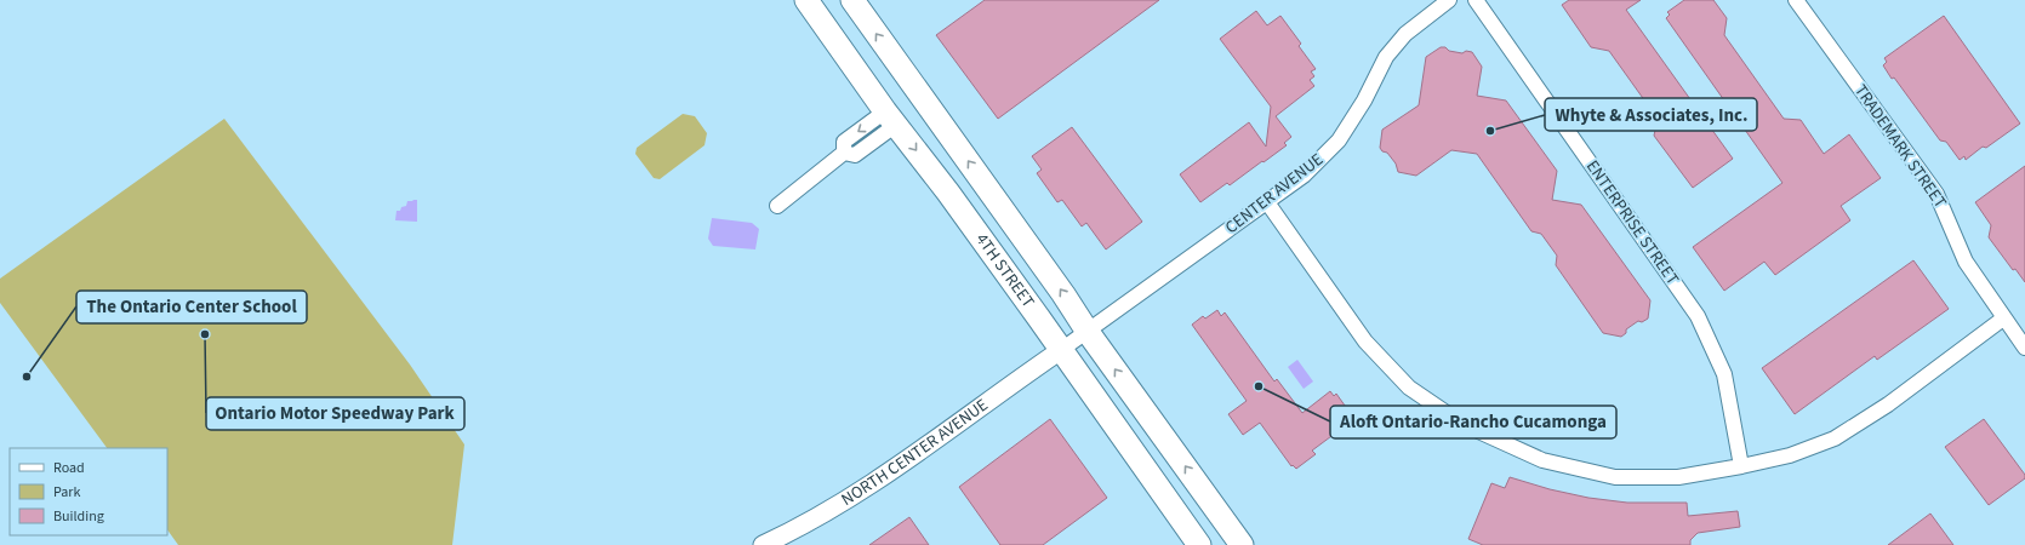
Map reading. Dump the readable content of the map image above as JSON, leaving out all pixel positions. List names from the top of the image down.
{
  "streets": {
    "main road": ["4TH STREET"],
    "street": [
      "TRADEMARK STREET",
      "CENTER AVENUE",
      "ENTERPRISE STREET",
      "NORTH CENTER AVENUE"
    ]
  },
  "crossings": [
    ["CENTER AVENUE", "4TH STREET"],
    ["CENTER AVENUE", "NORTH CENTER AVENUE"],
    ["4TH STREET", "NORTH CENTER AVENUE"]
  ],
  "places": [
    "Whyte & Associates, Inc.",
    "Ontario Motor Speedway Park",
    "The Ontario Center School",
    "Aloft Ontario-Rancho Cucamonga"
  ],
  "legend": ["Road", "Park", "Building"]
}
